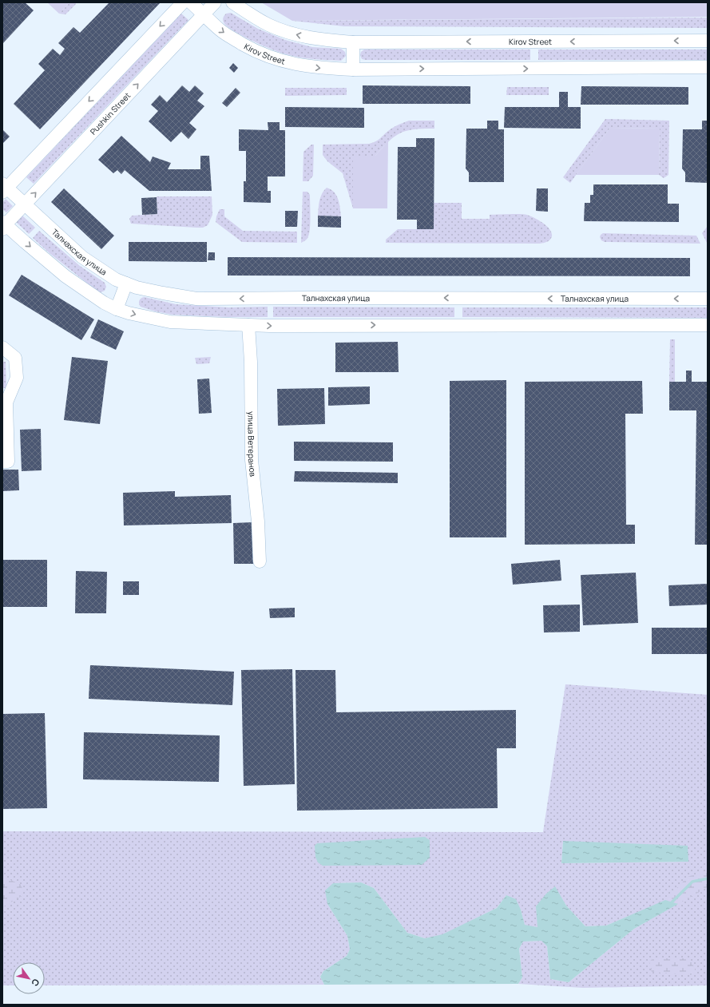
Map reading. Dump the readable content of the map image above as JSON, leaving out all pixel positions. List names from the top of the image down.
{
  "streets": {
    "street": [
      "Kirov Street",
      "Pushkin Street",
      "Талнахская улица",
      "улица Ветеранов"
    ]
  },
  "crossings": [
    ["Kirov Street", "Pushkin Street"],
    ["Pushkin Street", "Талнахская улица"]
  ],
  "north": "bottom right"
}
